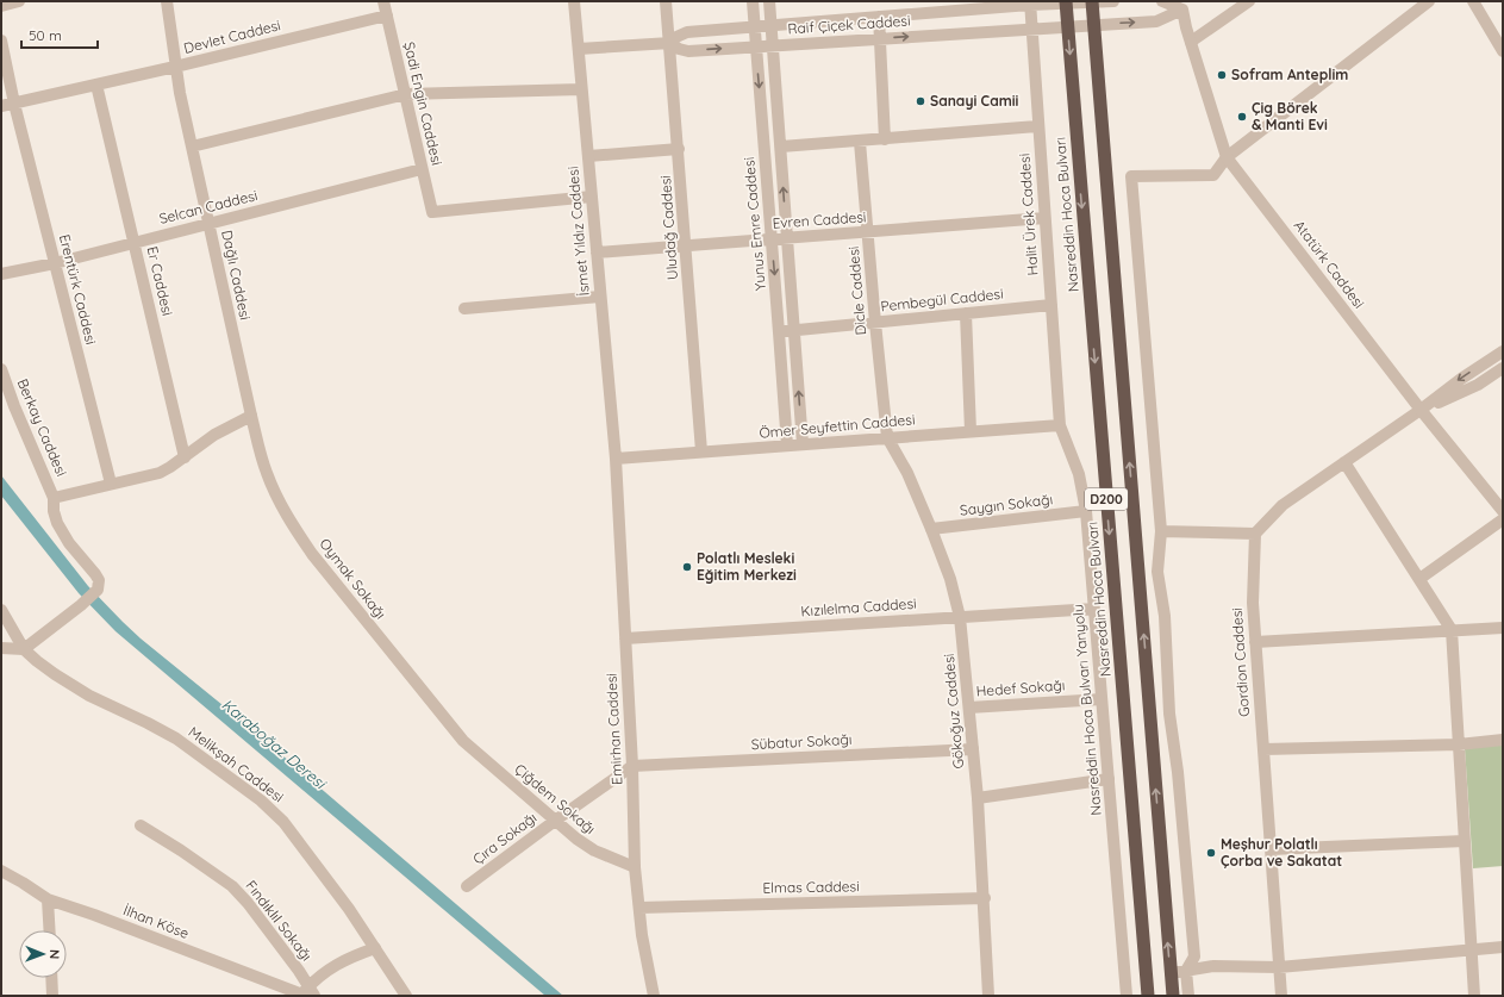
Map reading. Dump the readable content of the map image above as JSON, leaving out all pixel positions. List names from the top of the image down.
{
  "streets": {
    "highway": ["Nasreddin Hoca Bulvarı", "D200"],
    "street": [
      "Raif Çiçek Caddesi",
      "Devlet Caddesi",
      "Şadi Engin Caddesi",
      "Selcan Caddesi",
      "Halit Ürek Caddesi",
      "Evren Caddesi",
      "Yunus Emre Caddesi",
      "Uludağ Caddesi",
      "İsmet Yıldız Caddesi",
      "Atatürk Caddesi",
      "Dağlı Caddesi",
      "Er Caddesi",
      "Erentürk Caddesi",
      "Dicle Caddesi",
      "Pembegül Caddesi",
      "Ömer Seyfettin Caddesi",
      "Berkay Caddesi",
      "Saygın Sokağı",
      "Oymak Sokağı",
      "Kızılelma Caddesi",
      "Gordion Caddesi",
      "Hedef Sokağı",
      "Nasreddin Hoca Bulvarı Yanyolu",
      "Gökoğuz Caddesi",
      "Emirhan Caddesi",
      "Sübatur Sokağı",
      "Melikşah Caddesi",
      "Çiğdem Sokağı",
      "Çıra Sokağı",
      "Elmas Caddesi",
      "Fındıklıl Sokağı",
      "İlhan Köse"
    ]
  },
  "crossings": [
    ["Raif Çiçek Caddesi", "Halit Ürek Caddesi"],
    ["Raif Çiçek Caddesi", "Nasreddin Hoca Bulvarı"],
    ["Raif Çiçek Caddesi", "Yunus Emre Caddesi"],
    ["Raif Çiçek Caddesi", "Uludağ Caddesi"],
    ["Raif Çiçek Caddesi", "İsmet Yıldız Caddesi"],
    ["Raif Çiçek Caddesi", "Atatürk Caddesi"],
    ["Raif Çiçek Caddesi", "D200"],
    ["Devlet Caddesi", "Şadi Engin Caddesi"],
    ["Devlet Caddesi", "Dağlı Caddesi"],
    ["Devlet Caddesi", "Er Caddesi"],
    ["Devlet Caddesi", "Erentürk Caddesi"],
    ["Şadi Engin Caddesi", "Selcan Caddesi"],
    ["Şadi Engin Caddesi", "İsmet Yıldız Caddesi"],
    ["Selcan Caddesi", "Dağlı Caddesi"],
    ["Selcan Caddesi", "Er Caddesi"],
    ["Selcan Caddesi", "Erentürk Caddesi"],
    ["Halit Ürek Caddesi", "Evren Caddesi"],
    ["Halit Ürek Caddesi", "Pembegül Caddesi"],
    ["Halit Ürek Caddesi", "Ömer Seyfettin Caddesi"],
    ["Halit Ürek Caddesi", "Nasreddin Hoca Bulvarı Yanyolu"],
    ["Evren Caddesi", "Yunus Emre Caddesi"],
    ["Evren Caddesi", "Uludağ Caddesi"],
    ["Evren Caddesi", "İsmet Yıldız Caddesi"],
    ["Evren Caddesi", "Dicle Caddesi"],
    ["Yunus Emre Caddesi", "Pembegül Caddesi"],
    ["Yunus Emre Caddesi", "Ömer Seyfettin Caddesi"],
    ["Uludağ Caddesi", "Ömer Seyfettin Caddesi"],
    ["İsmet Yıldız Caddesi", "Ömer Seyfettin Caddesi"],
    ["İsmet Yıldız Caddesi", "Emirhan Caddesi"],
    ["Dağlı Caddesi", "Oymak Sokağı"],
    ["Dicle Caddesi", "Pembegül Caddesi"],
    ["Dicle Caddesi", "Ömer Seyfettin Caddesi"],
    ["Dicle Caddesi", "Gökoğuz Caddesi"],
    ["Ömer Seyfettin Caddesi", "Nasreddin Hoca Bulvarı Yanyolu"],
    ["Ömer Seyfettin Caddesi", "Gökoğuz Caddesi"],
    ["Ömer Seyfettin Caddesi", "Emirhan Caddesi"],
    ["Berkay Caddesi", "Melikşah Caddesi"],
    ["Saygın Sokağı", "Nasreddin Hoca Bulvarı Yanyolu"],
    ["Saygın Sokağı", "Gökoğuz Caddesi"],
    ["Oymak Sokağı", "Çiğdem Sokağı"],
    ["Kızılelma Caddesi", "Nasreddin Hoca Bulvarı Yanyolu"],
    ["Kızılelma Caddesi", "Gökoğuz Caddesi"],
    ["Kızılelma Caddesi", "Emirhan Caddesi"],
    ["Hedef Sokağı", "Nasreddin Hoca Bulvarı Yanyolu"],
    ["Hedef Sokağı", "Gökoğuz Caddesi"],
    ["Gökoğuz Caddesi", "Sübatur Sokağı"],
    ["Gökoğuz Caddesi", "Elmas Caddesi"],
    ["Emirhan Caddesi", "Sübatur Sokağı"],
    ["Emirhan Caddesi", "Çiğdem Sokağı"],
    ["Emirhan Caddesi", "Çıra Sokağı"],
    ["Emirhan Caddesi", "Elmas Caddesi"],
    ["Sübatur Sokağı", "Çıra Sokağı"],
    ["Çiğdem Sokağı", "Çıra Sokağı"],
    ["Fındıklıl Sokağı", "İlhan Köse"]
  ],
  "water": ["Karaboğaz Deresi"],
  "places": [
    "Sofram Anteplim",
    "Sanayi Camii",
    "Çig Börek & Manti Evi",
    "Polatlı Mesleki Eğitim Merkezi",
    "Meşhur Polatlı Çorba ve Sakatat"
  ],
  "scale_bar": "50 m",
  "north": "right"
}
